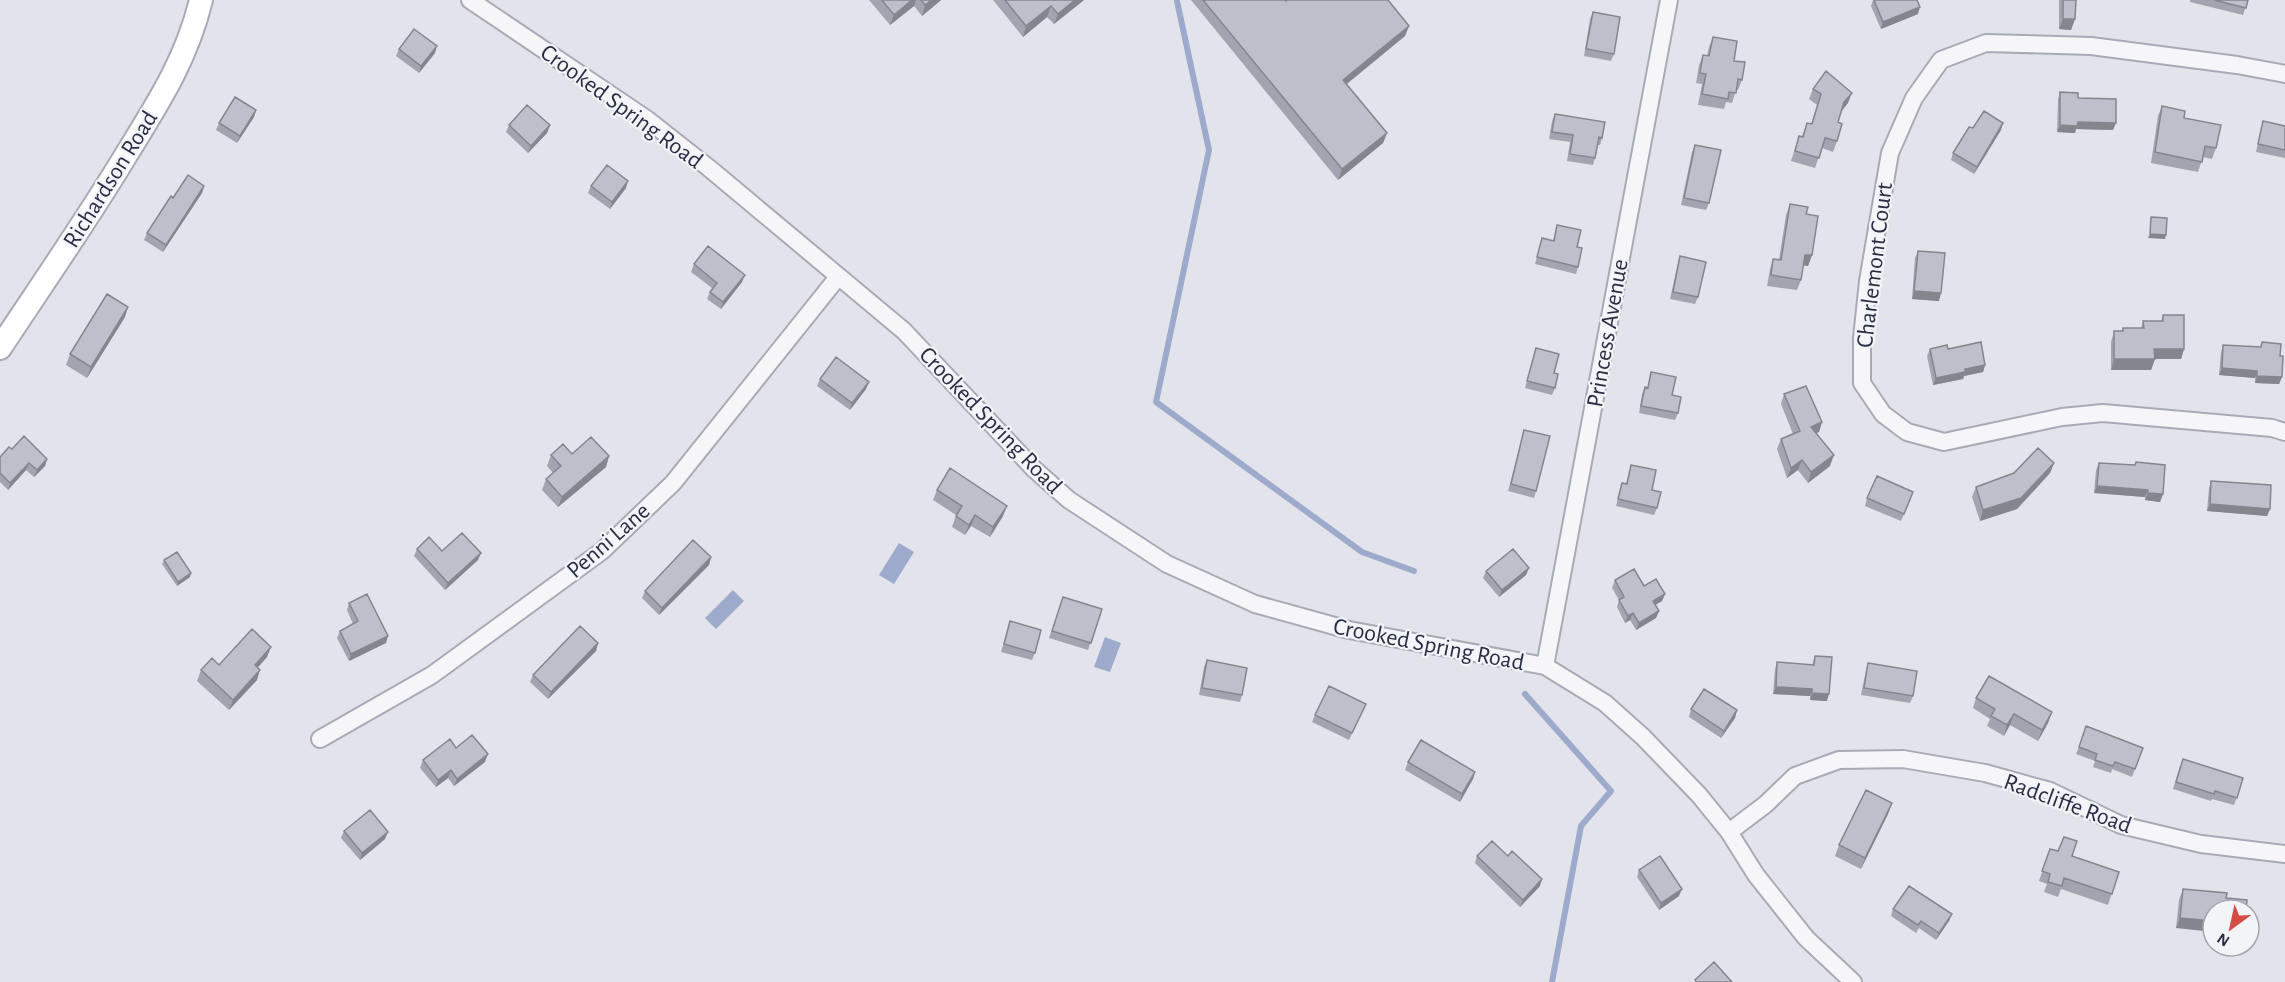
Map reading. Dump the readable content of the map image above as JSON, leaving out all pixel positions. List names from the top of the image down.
{
  "streets": {
    "street": [
      "Crooked Spring Road",
      "Richardson Road",
      "Charlemont Court",
      "Princess Avenue",
      "Penni Lane",
      "Radcliffe Road"
    ]
  },
  "crossings": [
    ["Crooked Spring Road", "Princess Avenue"],
    ["Crooked Spring Road", "Penni Lane"],
    ["Crooked Spring Road", "Radcliffe Road"]
  ],
  "north": "bottom left"
}
